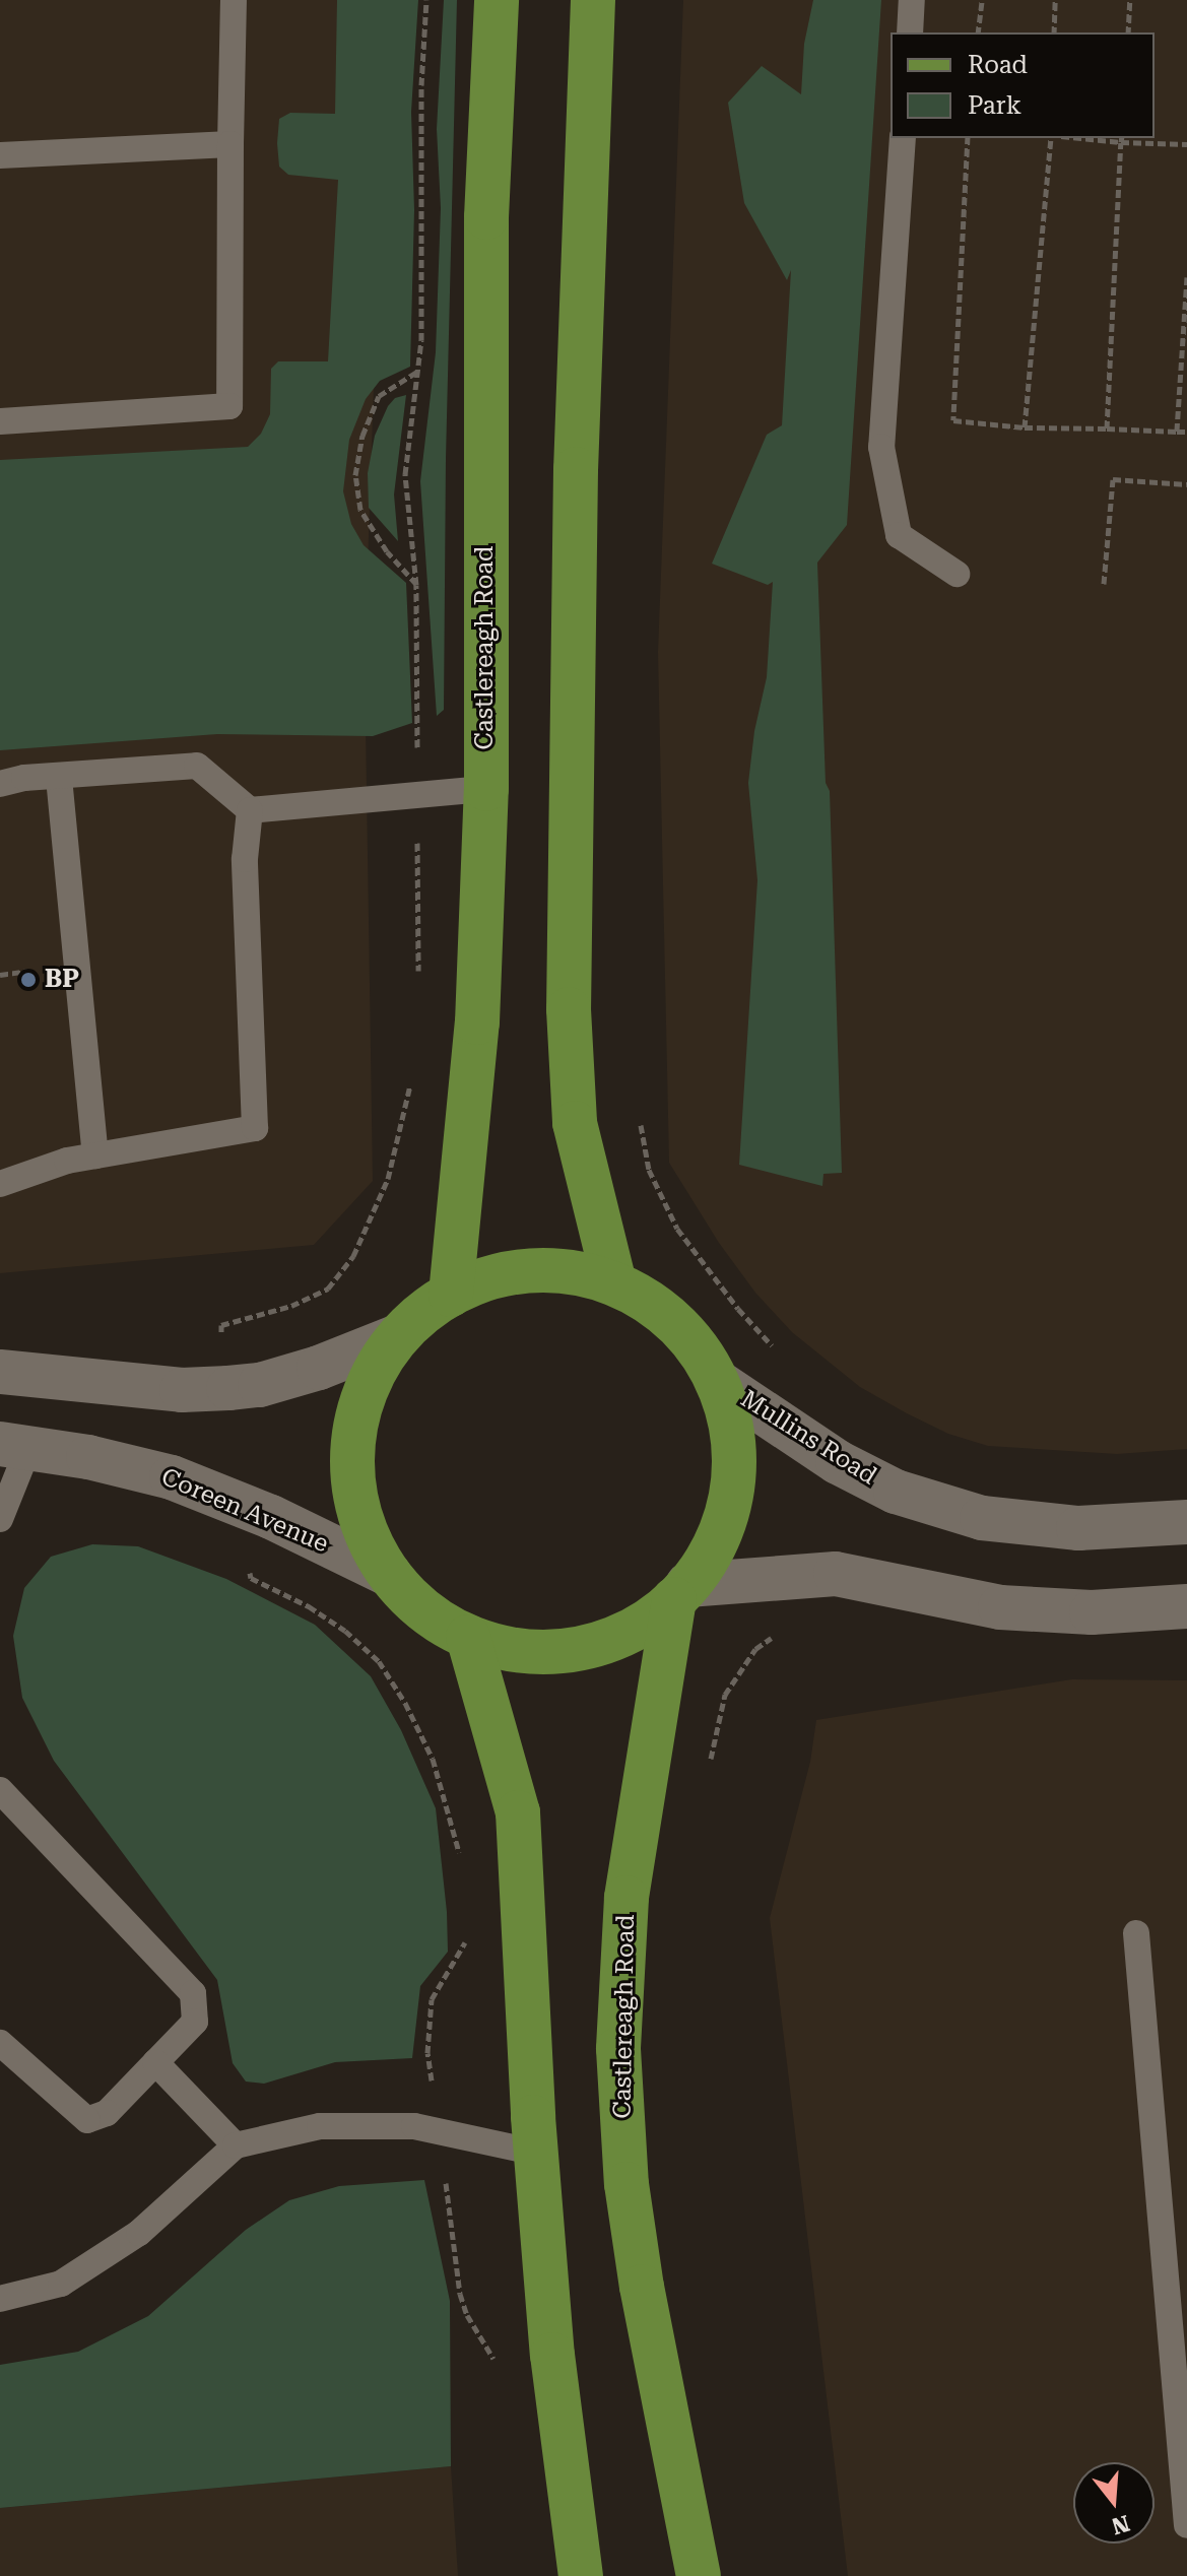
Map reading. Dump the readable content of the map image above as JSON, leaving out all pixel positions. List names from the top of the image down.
{
  "streets": {
    "main road": ["Castlereagh Road"],
    "street": ["Mullins Road", "Coreen Avenue"]
  },
  "places": ["BP"],
  "legend": ["Road", "Park"],
  "north": "bottom"
}
